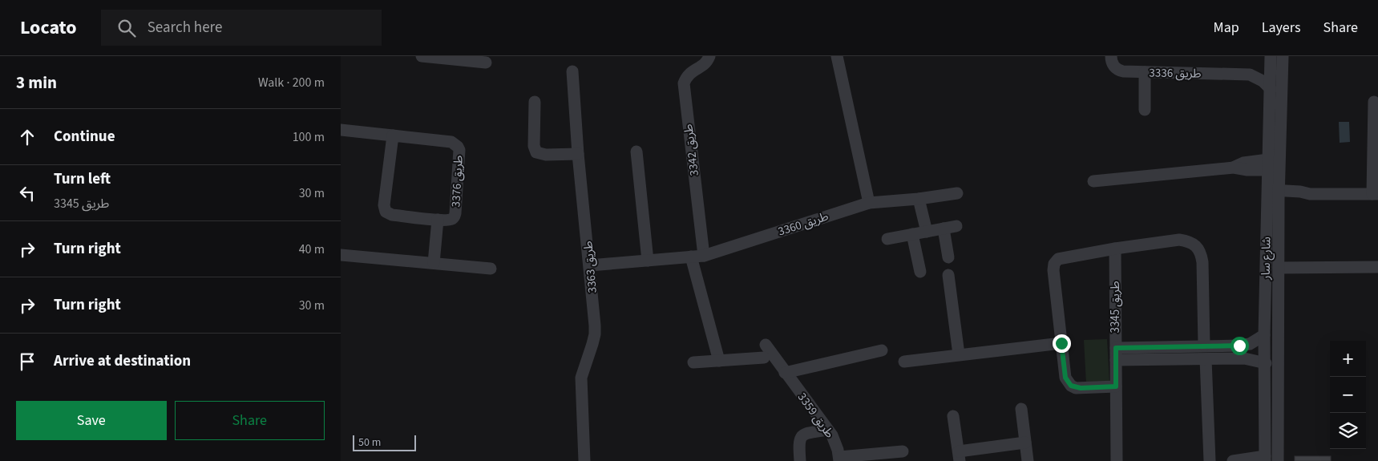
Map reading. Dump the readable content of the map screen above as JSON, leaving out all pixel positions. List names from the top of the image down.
{
  "streets": {
    "street": [
      "طريق 3336",
      "طريق 3342",
      "طريق 3376",
      "طريق 3360",
      "شارع سار",
      "طريق 3363",
      "طريق 3345",
      "طريق 3359"
    ]
  },
  "crossings": [
    ["طريق 3342", "طريق 3360"],
    ["طريق 3360", "طريق 3363"]
  ],
  "scale_bar": "50 m",
  "page": {
    "header": "Locato",
    "search": "Search here",
    "nav": ["Map", "Layers", "Share"],
    "heading": ["3 min", "Walk · 200 m"],
    "list": [
      ["Continue", "100 m"],
      ["Turn left", "طريق 3345", "30 m"],
      ["Turn right", "40 m"],
      ["Turn right", "30 m"],
      "Arrive at destination"
    ],
    "map_buttons": ["+", "−"],
    "buttons": ["Save", "Share"],
    "scale": "50 m"
  }
}
